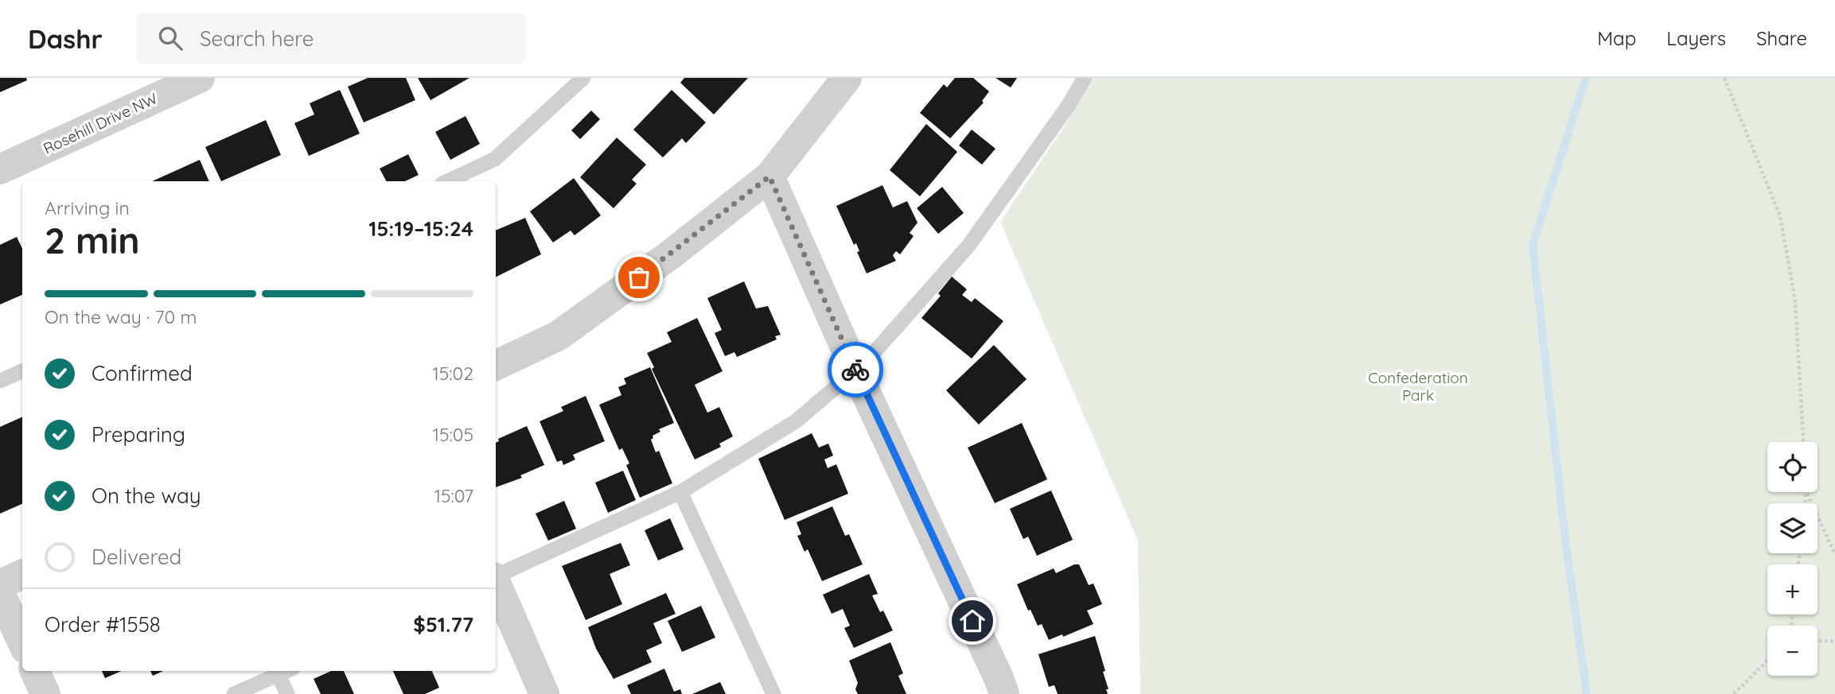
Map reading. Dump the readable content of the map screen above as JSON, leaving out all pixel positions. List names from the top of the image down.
{
  "streets": {
    "street": ["Rosehill Drive NW"]
  },
  "parks": ["Confederation Park"],
  "page": {
    "header": "Dashr",
    "search": "Search here",
    "nav": ["Map", "Layers", "Share"],
    "heading": ["2 min", "Arriving in", "15:19–15:24"],
    "panel": ["Order #1558", "$51.77"],
    "bar": "On the way · 70 m",
    "list": [
      ["Confirmed", "15:02"],
      ["Preparing", "15:05"],
      ["On the way", "15:07"],
      "Delivered"
    ],
    "map_buttons": ["+", "−"]
  }
}
